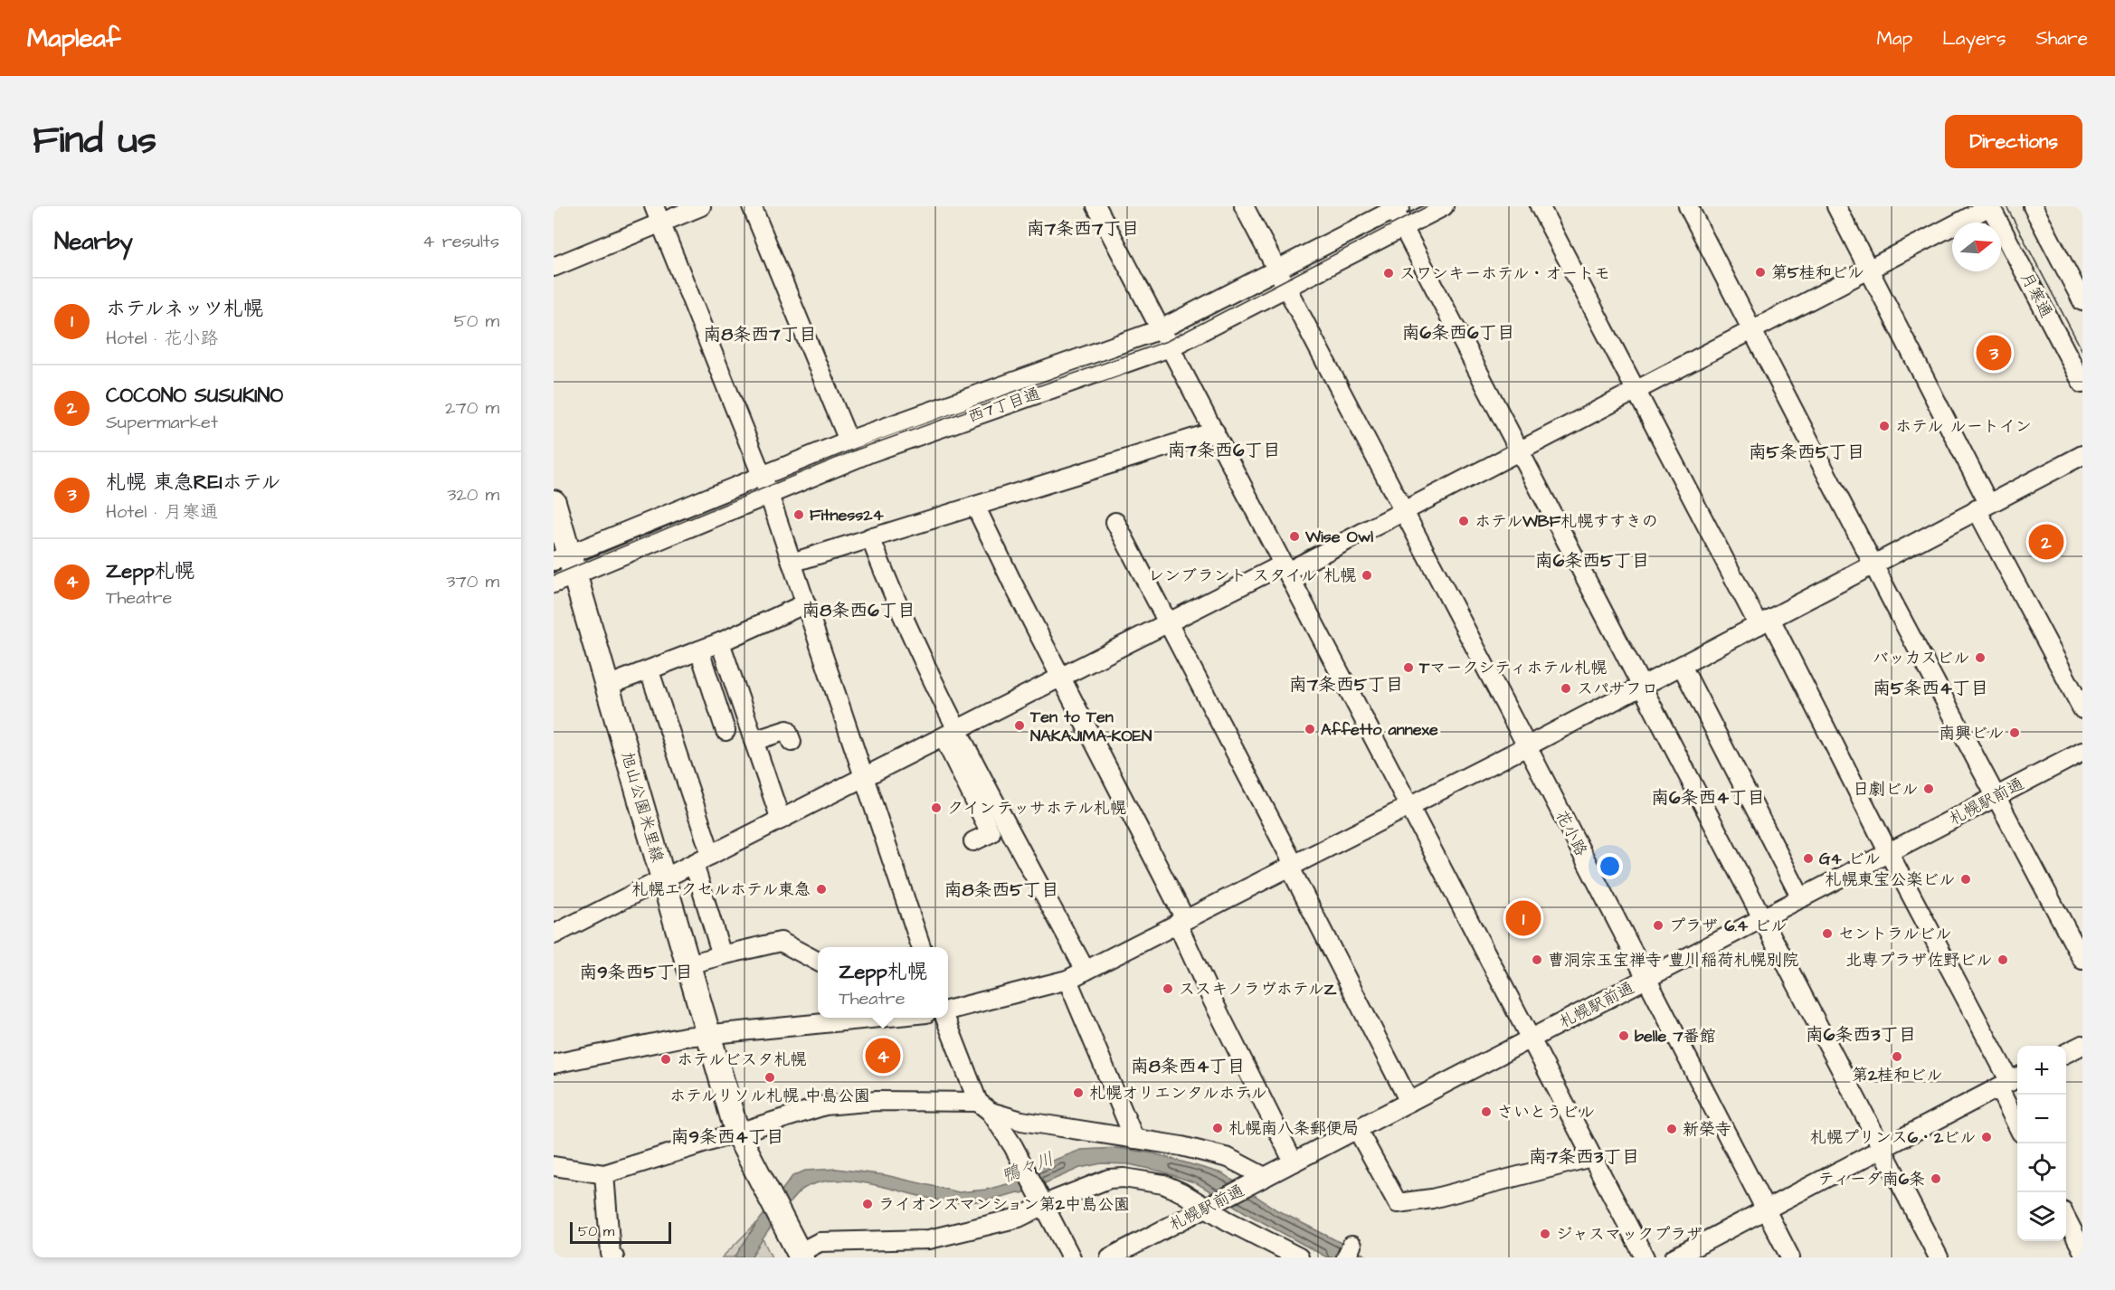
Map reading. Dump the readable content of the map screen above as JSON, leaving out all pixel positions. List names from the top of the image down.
{
  "streets": {
    "main road": ["旭山公園米里線"],
    "street": [
      "月寒通",
      "西7丁目通",
      "札幌駅前通",
      "花小路"
    ]
  },
  "crossings": [
    ["西7丁目通", "旭山公園米里線"],
    ["西7丁目通", "花小路"],
    ["札幌駅前通", "花小路"]
  ],
  "districts": [
    "南7条西7丁目",
    "南6条西6丁目",
    "南8条西7丁目",
    "南7条西6丁目",
    "南5条西5丁目",
    "南6条西5丁目",
    "南8条西6丁目",
    "南7条西5丁目",
    "南5条西4丁目",
    "南6条西4丁目",
    "南8条西5丁目",
    "南9条西5丁目",
    "南6条西3丁目",
    "南8条西4丁目",
    "南9条西4丁目",
    "南7条西3丁目"
  ],
  "water": ["鴨々川"],
  "places": [
    "第5桂和ビル",
    "スワンキーホテル・オートモ",
    "ホテル ルートイン",
    "Fitness24",
    "ホテルWBF札幌すすきの",
    "Wise Owl",
    "レンブラント スタイル 札幌",
    "バッカスビル",
    "Tマークシティホテル札幌",
    "スパサフロ",
    "Ten to Ten NAKAJIMA-KOEN",
    "Affetto annexe",
    "南興ビル",
    "日劇ビル",
    "クインテッサホテル札幌",
    "G4 ビル",
    "札幌東宝公楽ビル",
    "札幌エクセルホテル東急",
    "プラザ 6.4 ビル",
    "セントラルビル",
    "曹洞宗玉宝禅寺 豊川稲荷札幌別院",
    "北専プラザ佐野ビル",
    "ススキノラヴホテルZ",
    "belle 7番館",
    "第2桂和ビル",
    "ホテルビスタ札幌",
    "ホテルリソル札幌 中島公園",
    "札幌オリエンタルホテル",
    "さいとうビル",
    "札幌南八条郵便局",
    "新榮寺",
    "札幌プリンス6・2ビル",
    "ティーダ南6条",
    "ライオンズマンション第2中島公園",
    "ジャスマックプラザ"
  ],
  "scale_bar": "50 m",
  "north": "right",
  "page": {
    "header": "Mapleaf",
    "nav": ["Map", "Layers", "Share"],
    "title": "Find us",
    "buttons": "Directions",
    "heading": ["Nearby", "4 results"],
    "list": [
      {
        "mark": "1",
        "name": "ホテルネッツ札幌",
        "note": "Hotel · 花小路",
        "value": "50 m"
      },
      {
        "mark": "2",
        "name": "COCONO SUSUKINO",
        "note": "Supermarket",
        "value": "270 m"
      },
      {
        "mark": "3",
        "name": "札幌 東急REIホテル",
        "note": "Hotel · 月寒通",
        "value": "320 m"
      },
      {
        "mark": "4",
        "name": "Zepp札幌",
        "note": "Theatre",
        "value": "370 m"
      }
    ],
    "pins": [
      "3",
      "2",
      "1",
      "4"
    ],
    "popup": ["Zepp札幌", "Theatre"],
    "map_buttons": ["+", "−"],
    "scale": "50 m"
  }
}
